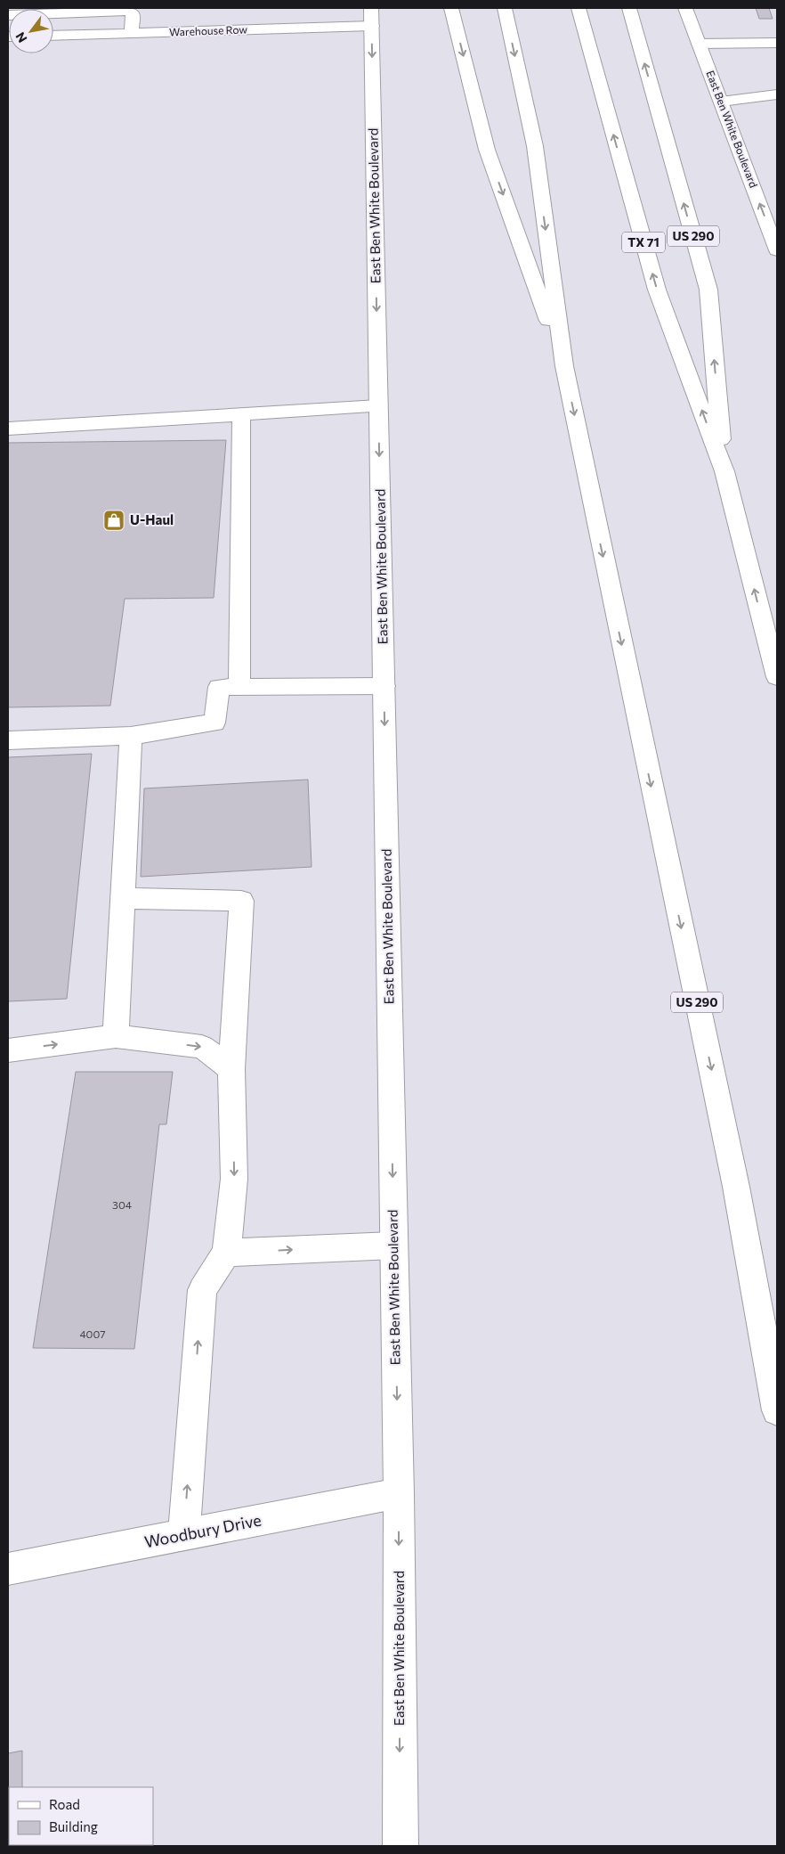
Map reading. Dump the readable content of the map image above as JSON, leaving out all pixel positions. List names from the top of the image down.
{
  "streets": {
    "main road": [
      "Warehouse Row",
      "East Ben White Boulevard",
      "US 290",
      "TX 71",
      "Woodbury Drive"
    ]
  },
  "crossings": [
    ["Warehouse Row", "East Ben White Boulevard"],
    ["East Ben White Boulevard", "Woodbury Drive"],
    ["US 290", "TX 71"]
  ],
  "places": {
    "shop": ["U-Haul"]
  },
  "house_numbers": ["304", "4007"],
  "legend": ["Road", "Building"],
  "north": "bottom left"
}
